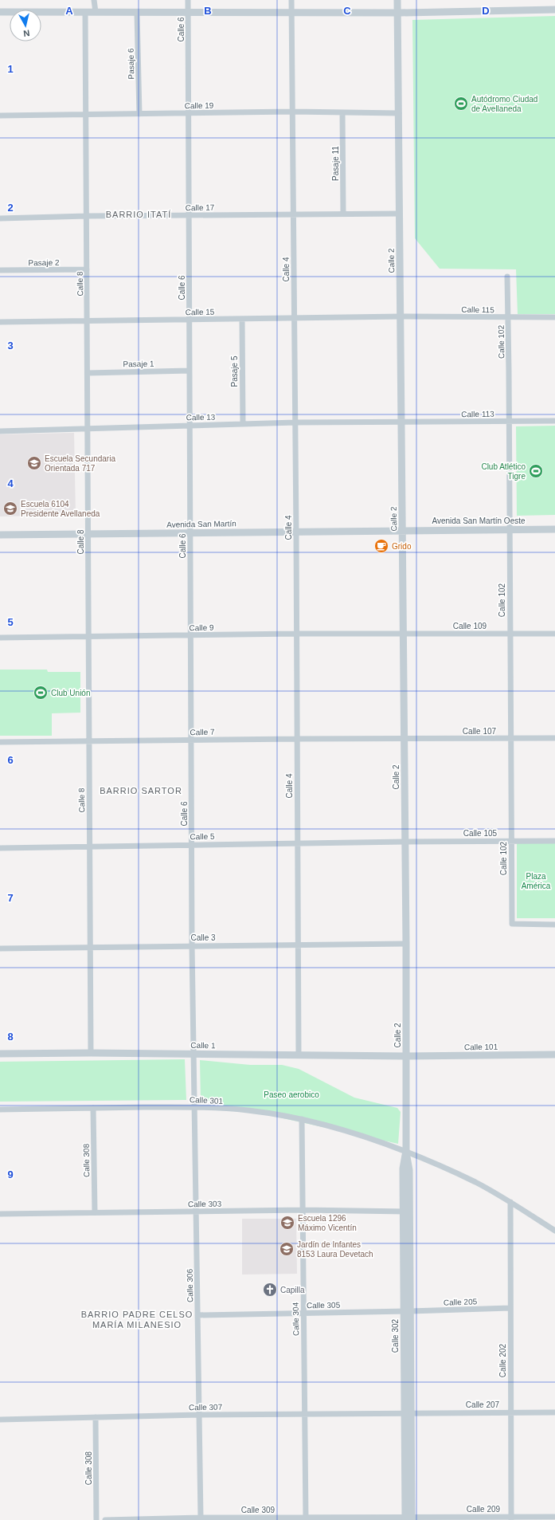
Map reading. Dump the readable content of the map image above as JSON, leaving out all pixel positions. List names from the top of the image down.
{
  "streets": {
    "street": [
      "Calle 6",
      "Pasaje 6",
      "Calle 19",
      "Pasaje 11",
      "Calle 17",
      "Calle 2",
      "Pasaje 2",
      "Calle 4",
      "Calle 8",
      "Calle 115",
      "Calle 15",
      "Calle 102",
      "Pasaje 1",
      "Pasaje 5",
      "Calle 113",
      "Calle 13",
      "Avenida San Martín Oeste",
      "Avenida San Martín",
      "Calle 109",
      "Calle 9",
      "Calle 107",
      "Calle 7",
      "Calle 105",
      "Calle 5",
      "Calle 3",
      "Calle 1",
      "Calle 101",
      "Calle 301",
      "Calle 308",
      "Calle 303",
      "Calle 306",
      "Calle 205",
      "Calle 305",
      "Calle 304",
      "Calle 302",
      "Calle 202",
      "Calle 207",
      "Calle 307",
      "Calle 209",
      "Calle 309"
    ]
  },
  "crossings": [
    ["Calle 6", "Calle 19"],
    ["Calle 6", "Calle 17"],
    ["Calle 6", "Calle 15"],
    ["Calle 6", "Pasaje 1"],
    ["Calle 6", "Calle 13"],
    ["Calle 6", "Avenida San Martín"],
    ["Calle 6", "Calle 9"],
    ["Calle 6", "Calle 7"],
    ["Calle 6", "Calle 5"],
    ["Calle 6", "Calle 3"],
    ["Calle 6", "Calle 1"],
    ["Calle 6", "Calle 306"],
    ["Pasaje 6", "Calle 19"],
    ["Calle 19", "Pasaje 11"],
    ["Calle 19", "Calle 2"],
    ["Calle 19", "Calle 4"],
    ["Calle 19", "Calle 8"],
    ["Pasaje 11", "Calle 17"],
    ["Calle 17", "Calle 2"],
    ["Calle 17", "Calle 4"],
    ["Calle 17", "Calle 8"],
    ["Calle 2", "Calle 115"],
    ["Calle 2", "Calle 15"],
    ["Calle 2", "Calle 113"],
    ["Calle 2", "Calle 13"],
    ["Calle 2", "Avenida San Martín Oeste"],
    ["Calle 2", "Avenida San Martín"],
    ["Calle 2", "Calle 109"],
    ["Calle 2", "Calle 9"],
    ["Calle 2", "Calle 107"],
    ["Calle 2", "Calle 7"],
    ["Calle 2", "Calle 105"],
    ["Calle 2", "Calle 5"],
    ["Calle 2", "Calle 3"],
    ["Calle 2", "Calle 1"],
    ["Calle 2", "Calle 101"],
    ["Calle 2", "Calle 302"],
    ["Pasaje 2", "Calle 8"],
    ["Calle 4", "Calle 15"],
    ["Calle 4", "Calle 13"],
    ["Calle 4", "Avenida San Martín"],
    ["Calle 4", "Calle 9"],
    ["Calle 4", "Calle 7"],
    ["Calle 4", "Calle 5"],
    ["Calle 4", "Calle 3"],
    ["Calle 4", "Calle 1"],
    ["Calle 8", "Calle 15"],
    ["Calle 8", "Pasaje 1"],
    ["Calle 8", "Calle 13"],
    ["Calle 8", "Avenida San Martín"],
    ["Calle 8", "Calle 9"],
    ["Calle 8", "Calle 7"],
    ["Calle 8", "Calle 5"],
    ["Calle 8", "Calle 3"],
    ["Calle 8", "Calle 1"],
    ["Calle 115", "Calle 15"],
    ["Calle 115", "Calle 102"],
    ["Calle 15", "Pasaje 5"],
    ["Calle 102", "Calle 113"],
    ["Calle 102", "Avenida San Martín Oeste"],
    ["Calle 102", "Calle 109"],
    ["Calle 102", "Calle 107"],
    ["Calle 102", "Calle 105"],
    ["Pasaje 5", "Calle 13"],
    ["Calle 113", "Calle 13"],
    ["Avenida San Martín Oeste", "Avenida San Martín"],
    ["Calle 109", "Calle 9"],
    ["Calle 107", "Calle 7"],
    ["Calle 105", "Calle 5"],
    ["Calle 1", "Calle 101"],
    ["Calle 1", "Calle 306"],
    ["Calle 1", "Calle 302"],
    ["Calle 101", "Calle 302"],
    ["Calle 301", "Calle 308"],
    ["Calle 301", "Calle 306"],
    ["Calle 301", "Calle 304"],
    ["Calle 301", "Calle 302"],
    ["Calle 301", "Calle 202"],
    ["Calle 308", "Calle 303"],
    ["Calle 308", "Calle 307"],
    ["Calle 303", "Calle 306"],
    ["Calle 303", "Calle 304"],
    ["Calle 303", "Calle 302"],
    ["Calle 306", "Calle 305"],
    ["Calle 306", "Calle 307"],
    ["Calle 306", "Calle 309"],
    ["Calle 205", "Calle 305"],
    ["Calle 205", "Calle 302"],
    ["Calle 205", "Calle 202"],
    ["Calle 305", "Calle 304"],
    ["Calle 305", "Calle 302"],
    ["Calle 304", "Calle 307"],
    ["Calle 304", "Calle 309"],
    ["Calle 302", "Calle 207"],
    ["Calle 302", "Calle 307"],
    ["Calle 302", "Calle 209"],
    ["Calle 302", "Calle 309"],
    ["Calle 202", "Calle 207"],
    ["Calle 202", "Calle 209"],
    ["Calle 207", "Calle 307"],
    ["Calle 209", "Calle 309"]
  ],
  "districts": ["BARRIO ITATÍ", "BARRIO SARTOR", "BARRIO PADRE CELSO MARÍA MILANESIO"],
  "parks": ["Plaza América", "Paseo aerobico"],
  "places": {
    "sports": ["Autódromo Ciudad de Avellaneda", "Club Atlético Tigre", "Club Unión"],
    "school or university": [
      "Escuela Secundaria Orientada 717",
      "Escuela 6104 Presidente Avellaneda",
      "Escuela 1296 Máximo Vicentín",
      "Jardín de Infantes 8153 Laura Devetach"
    ],
    "cafe": ["Grido"],
    "church": ["Capilla"]
  },
  "north": "bottom",
  "grid": {
    "columns": [
      "A",
      "B",
      "C",
      "D"
    ],
    "rows": [
      "1",
      "2",
      "3",
      "4",
      "5",
      "6",
      "7",
      "8",
      "9"
    ]
  }
}
